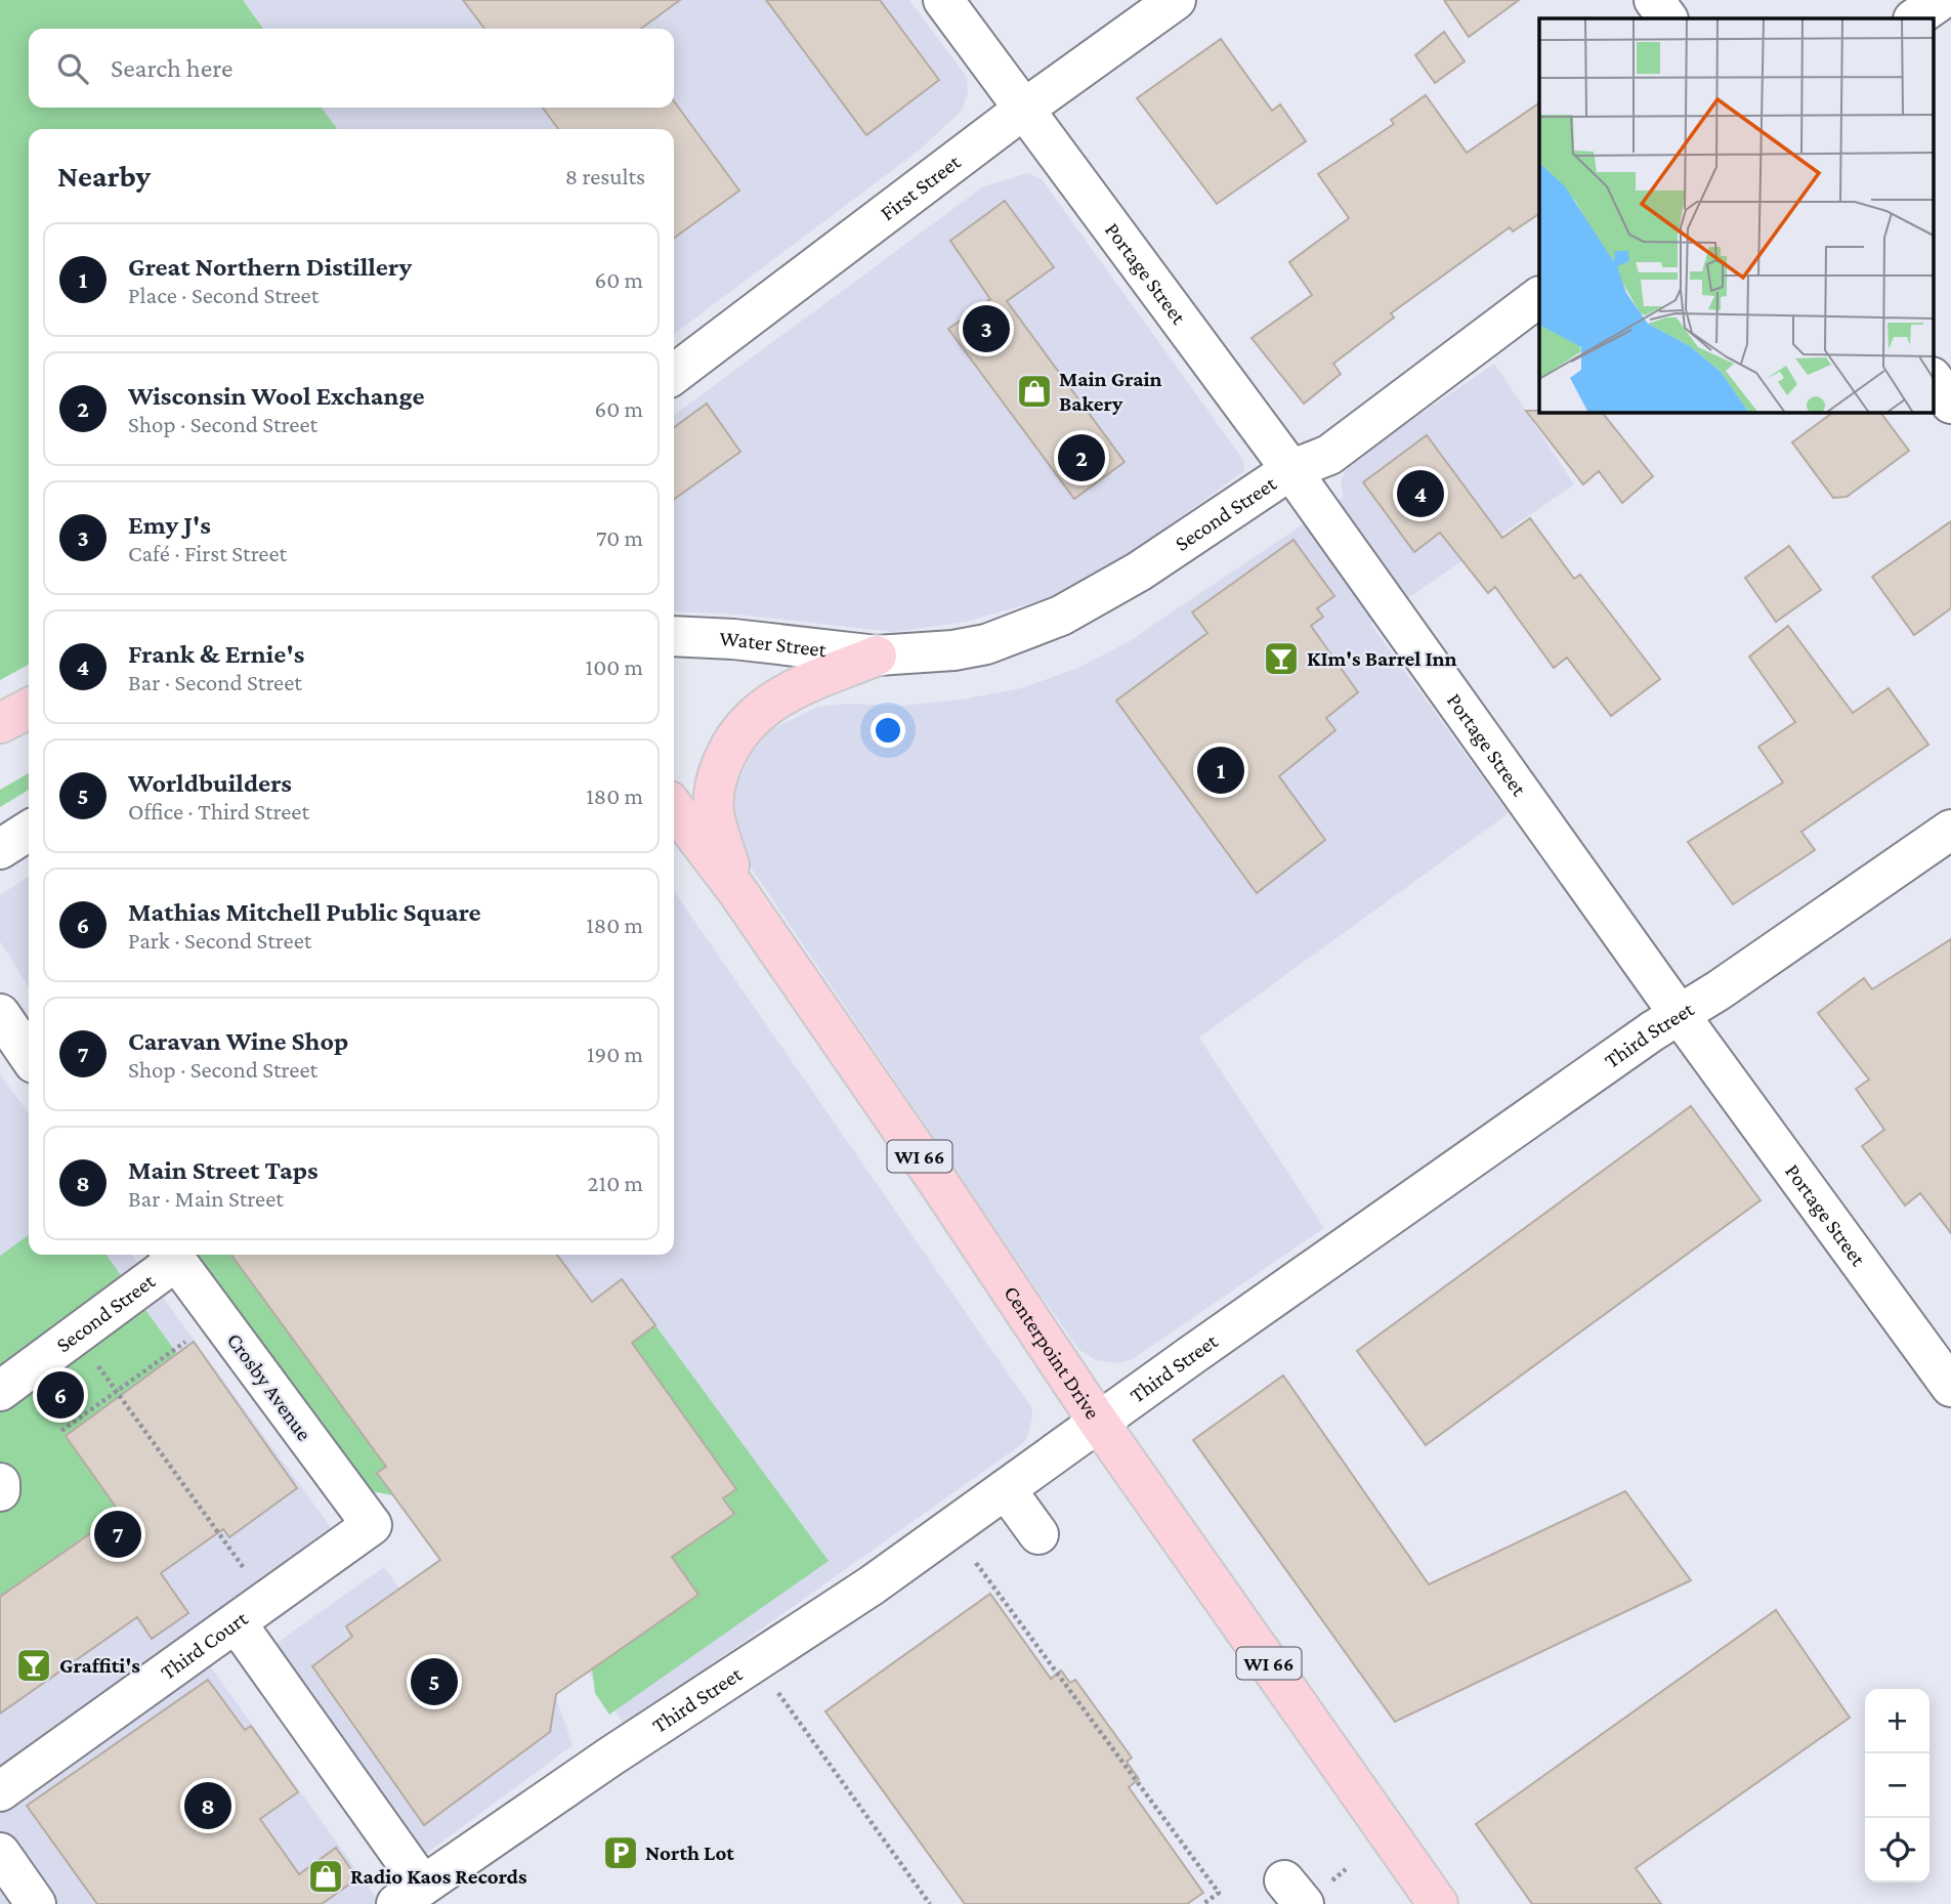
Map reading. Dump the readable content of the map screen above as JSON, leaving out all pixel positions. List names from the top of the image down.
{
  "streets": {
    "main road": ["WI 66", "Centerpoint Drive"],
    "street": [
      "First Street",
      "Portage Street",
      "Second Street",
      "Water Street",
      "Third Street",
      "Crosby Avenue",
      "Third Court"
    ]
  },
  "crossings": [
    ["First Street", "Portage Street"],
    ["Portage Street", "Second Street"],
    ["Portage Street", "Third Street"],
    ["Second Street", "Water Street"],
    ["Second Street", "Crosby Avenue"],
    ["Third Street", "Centerpoint Drive"],
    ["Crosby Avenue", "Third Court"]
  ],
  "places": {
    "shop": ["Main Grain Bakery", "Radio Kaos Records"],
    "bar": ["KIm's Barrel Inn", "Graffiti's"],
    "parking": ["North Lot"]
  },
  "page": {
    "search": "Search here",
    "heading": ["Nearby", "8 results"],
    "list": [
      {
        "mark": "1",
        "name": "Great Northern Distillery",
        "note": "Place · Second Street",
        "value": "60 m"
      },
      {
        "mark": "2",
        "name": "Wisconsin Wool Exchange",
        "note": "Shop · Second Street",
        "value": "60 m"
      },
      {
        "mark": "3",
        "name": "Emy J's",
        "note": "Café · First Street",
        "value": "70 m"
      },
      {
        "mark": "4",
        "name": "Frank & Ernie's",
        "note": "Bar · Second Street",
        "value": "100 m"
      },
      {
        "mark": "5",
        "name": "Worldbuilders",
        "note": "Office · Third Street",
        "value": "180 m"
      },
      {
        "mark": "6",
        "name": "Mathias Mitchell Public Square",
        "note": "Park · Second Street",
        "value": "180 m"
      },
      {
        "mark": "7",
        "name": "Caravan Wine Shop",
        "note": "Shop · Second Street",
        "value": "190 m"
      },
      {
        "mark": "8",
        "name": "Main Street Taps",
        "note": "Bar · Main Street",
        "value": "210 m"
      }
    ],
    "pins": [
      "3",
      "2",
      "4",
      "1",
      "6",
      "7",
      "5",
      "8"
    ],
    "map_buttons": ["+", "−"]
  }
}
